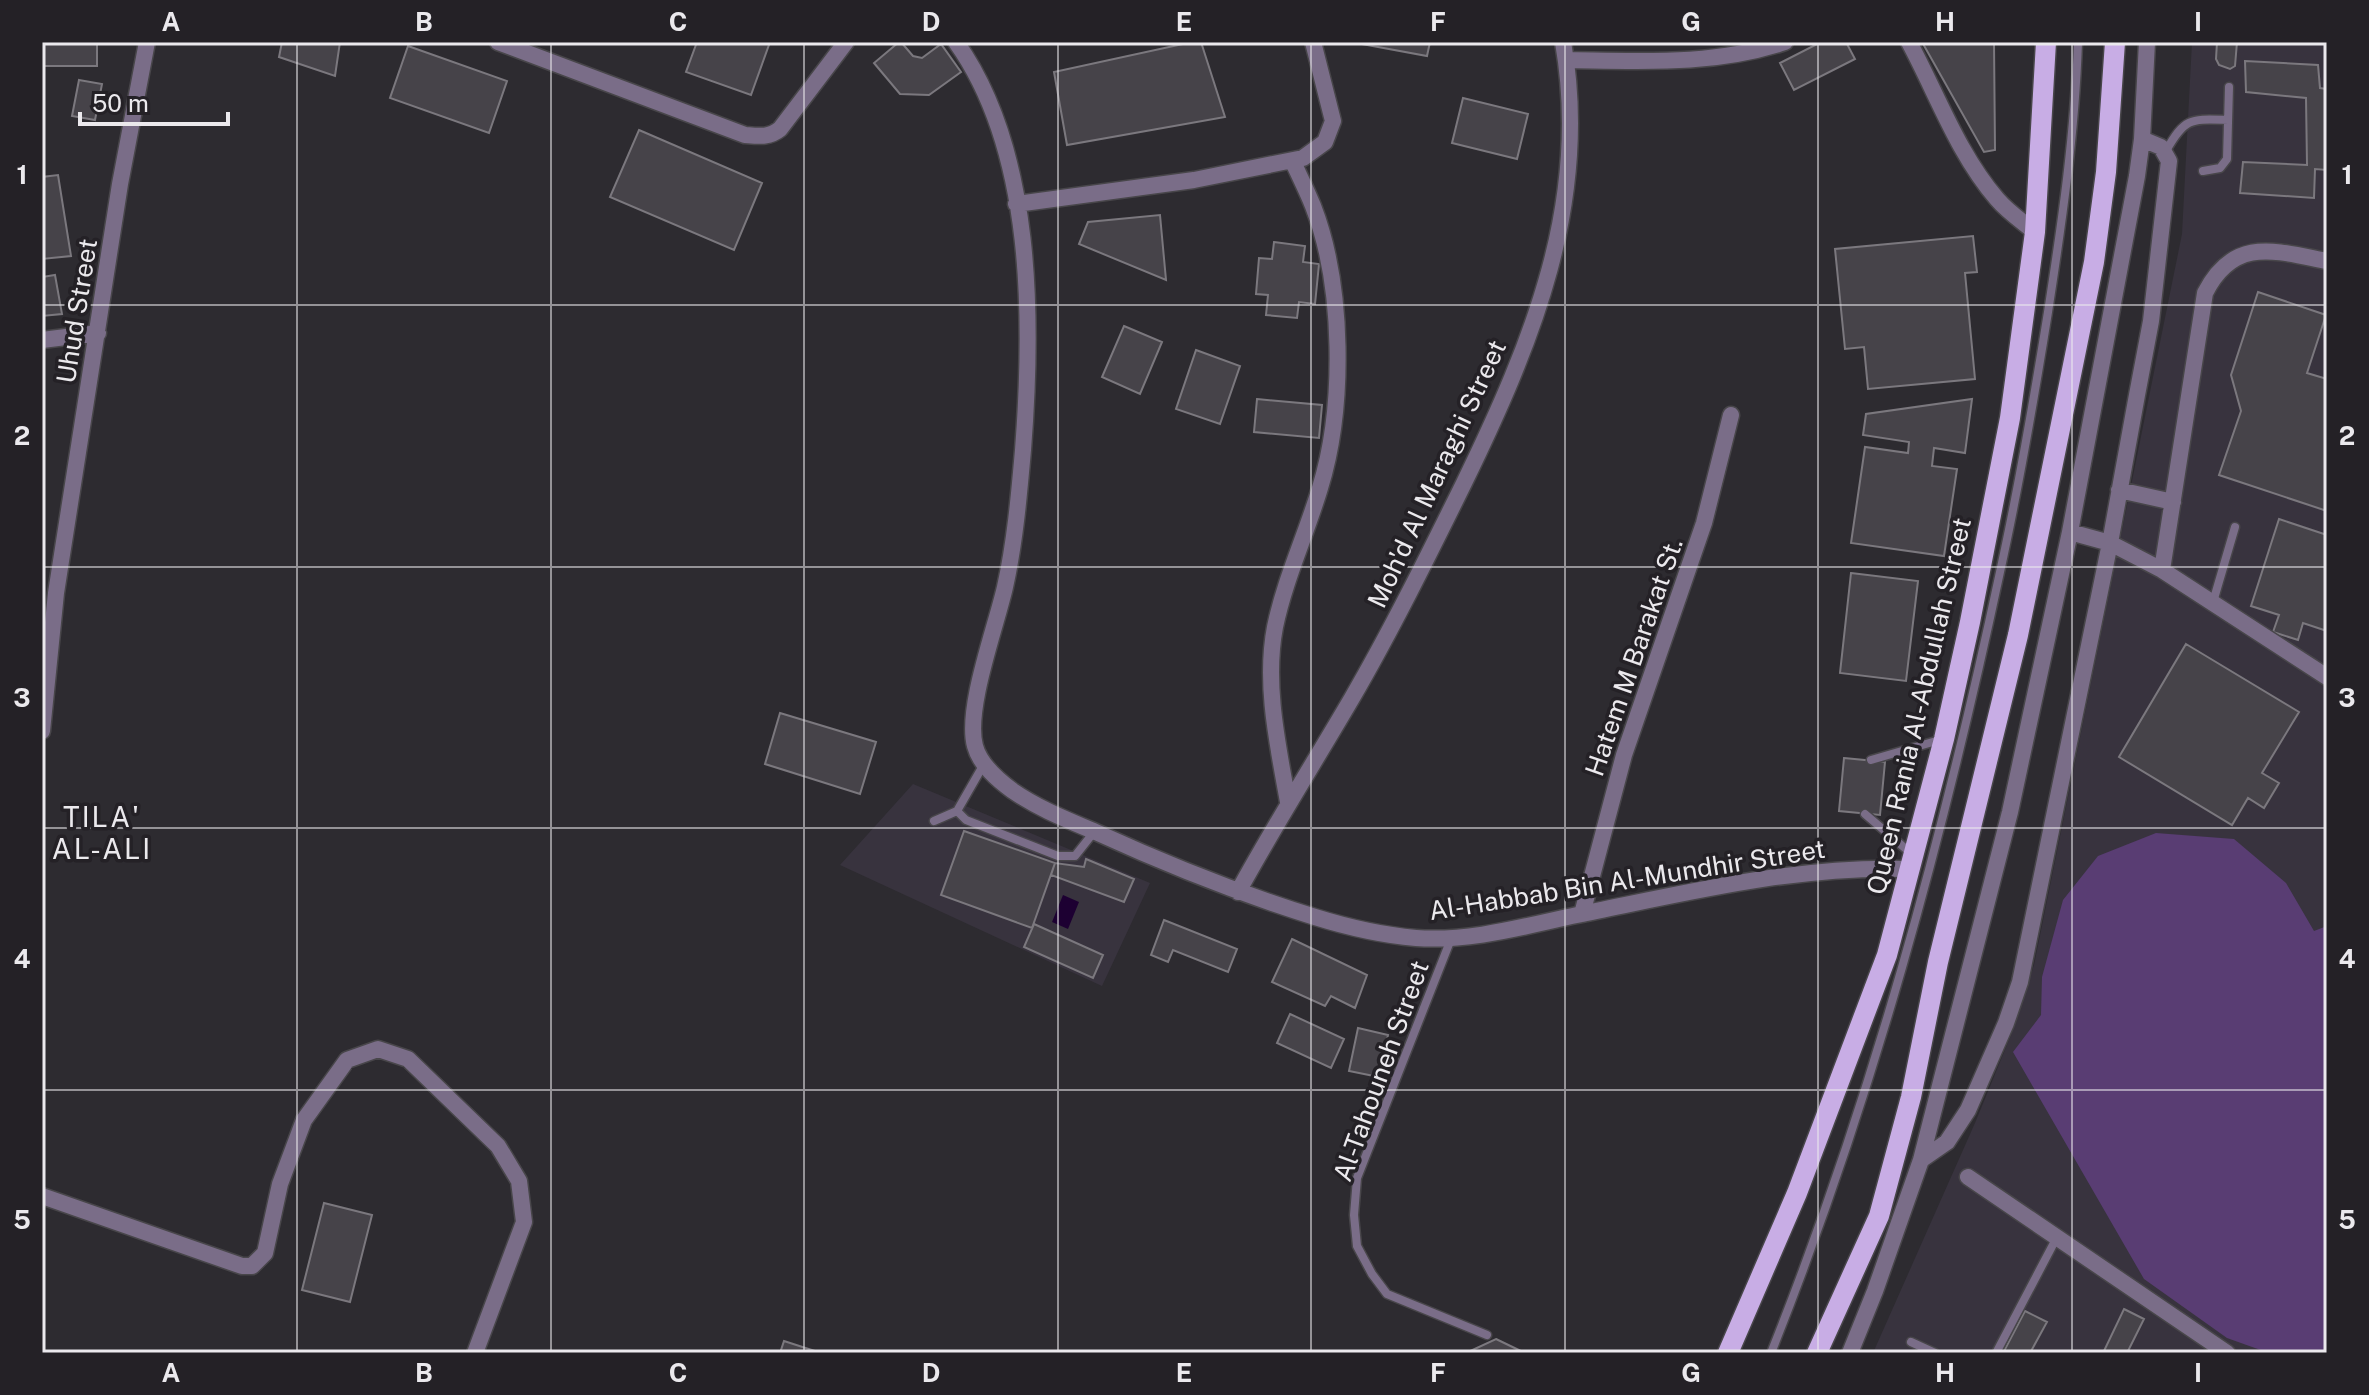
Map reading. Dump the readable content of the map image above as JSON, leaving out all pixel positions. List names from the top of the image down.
{
  "streets": {
    "main road": ["Queen Rania Al-Abdullah Street"],
    "street": [
      "Uhud Street",
      "Moh'd Al Maraghi Street",
      "Hatem M Barakat St.",
      "Al-Habbab Bin Al-Mundhir Street"
    ],
    "lane": ["Al-Tahouneh Street"]
  },
  "crossings": [
    ["Moh'd Al Maraghi Street", "Al-Habbab Bin Al-Mundhir Street"],
    ["Hatem M Barakat St.", "Al-Habbab Bin Al-Mundhir Street"],
    ["Queen Rania Al-Abdullah Street", "Al-Habbab Bin Al-Mundhir Street"],
    ["Al-Habbab Bin Al-Mundhir Street", "Al-Tahouneh Street"]
  ],
  "districts": ["TILA' AL-ALI"],
  "scale_bar": "50 m",
  "grid": {
    "columns": [
      "A",
      "B",
      "C",
      "D",
      "E",
      "F",
      "G",
      "H",
      "I"
    ],
    "rows": [
      "1",
      "2",
      "3",
      "4",
      "5"
    ]
  }
}
